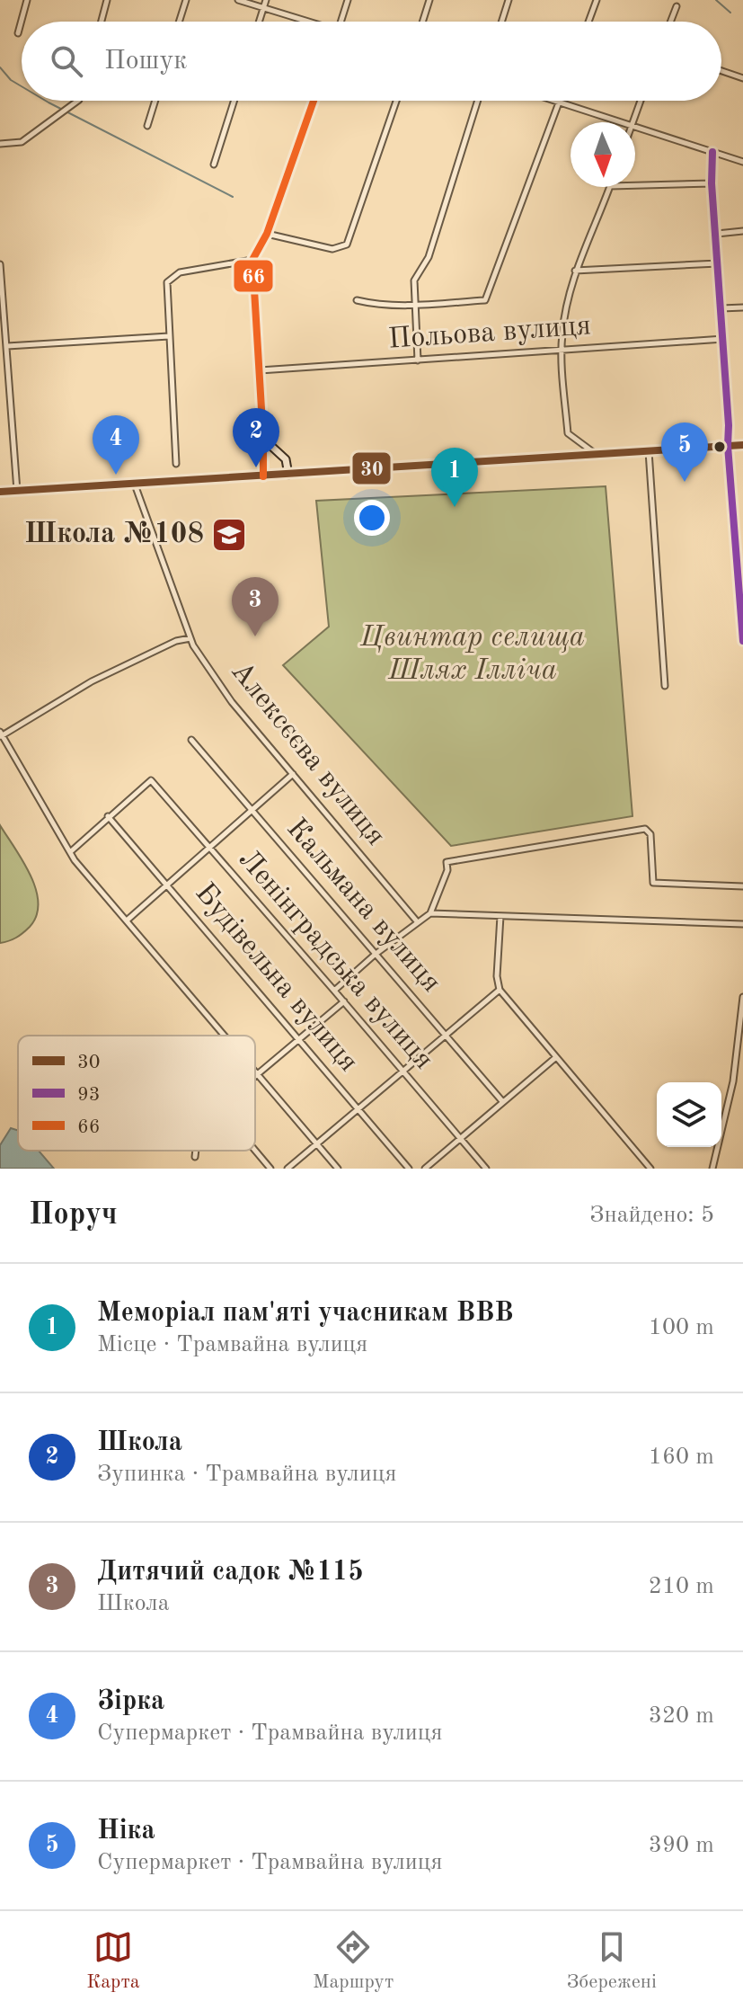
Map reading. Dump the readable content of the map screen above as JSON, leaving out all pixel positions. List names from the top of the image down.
{
  "streets": {
    "street": [
      "Польова вулиця",
      "Алексєєва вулиця",
      "Кальмана вулиця",
      "Ленінградська вулиця",
      "Будівельна вулиця"
    ]
  },
  "crossings": [
    ["Ленінградська вулиця", "Будівельна вулиця"]
  ],
  "parks": ["Цвинтар селища Шлях Ілліча"],
  "places": {
    "school or university": ["Школа №108"]
  },
  "lines": ["transit line 66", "transit line 93", "transit line 30"],
  "legend": ["30", "93", "66"],
  "north": "bottom",
  "page": {
    "search": "Пошук",
    "pins": [
      "2",
      "4",
      "5",
      "1",
      "3"
    ],
    "heading": ["Поруч", "Знайдено: 5"],
    "list": [
      {
        "mark": "1",
        "name": "Меморіал пам'яті учасникам ВВВ",
        "note": "Місце · Трамвайна вулиця",
        "value": "100 m"
      },
      {
        "mark": "2",
        "name": "Школа",
        "note": "Зупинка · Трамвайна вулиця",
        "value": "160 m"
      },
      {
        "mark": "3",
        "name": "Дитячий садок №115",
        "note": "Школа",
        "value": "210 m"
      },
      {
        "mark": "4",
        "name": "Зірка",
        "note": "Супермаркет · Трамвайна вулиця",
        "value": "320 m"
      },
      {
        "mark": "5",
        "name": "Ніка",
        "note": "Супермаркет · Трамвайна вулиця",
        "value": "390 m"
      }
    ],
    "nav": ["Карта", "Маршрут", "Збережені"]
  }
}
